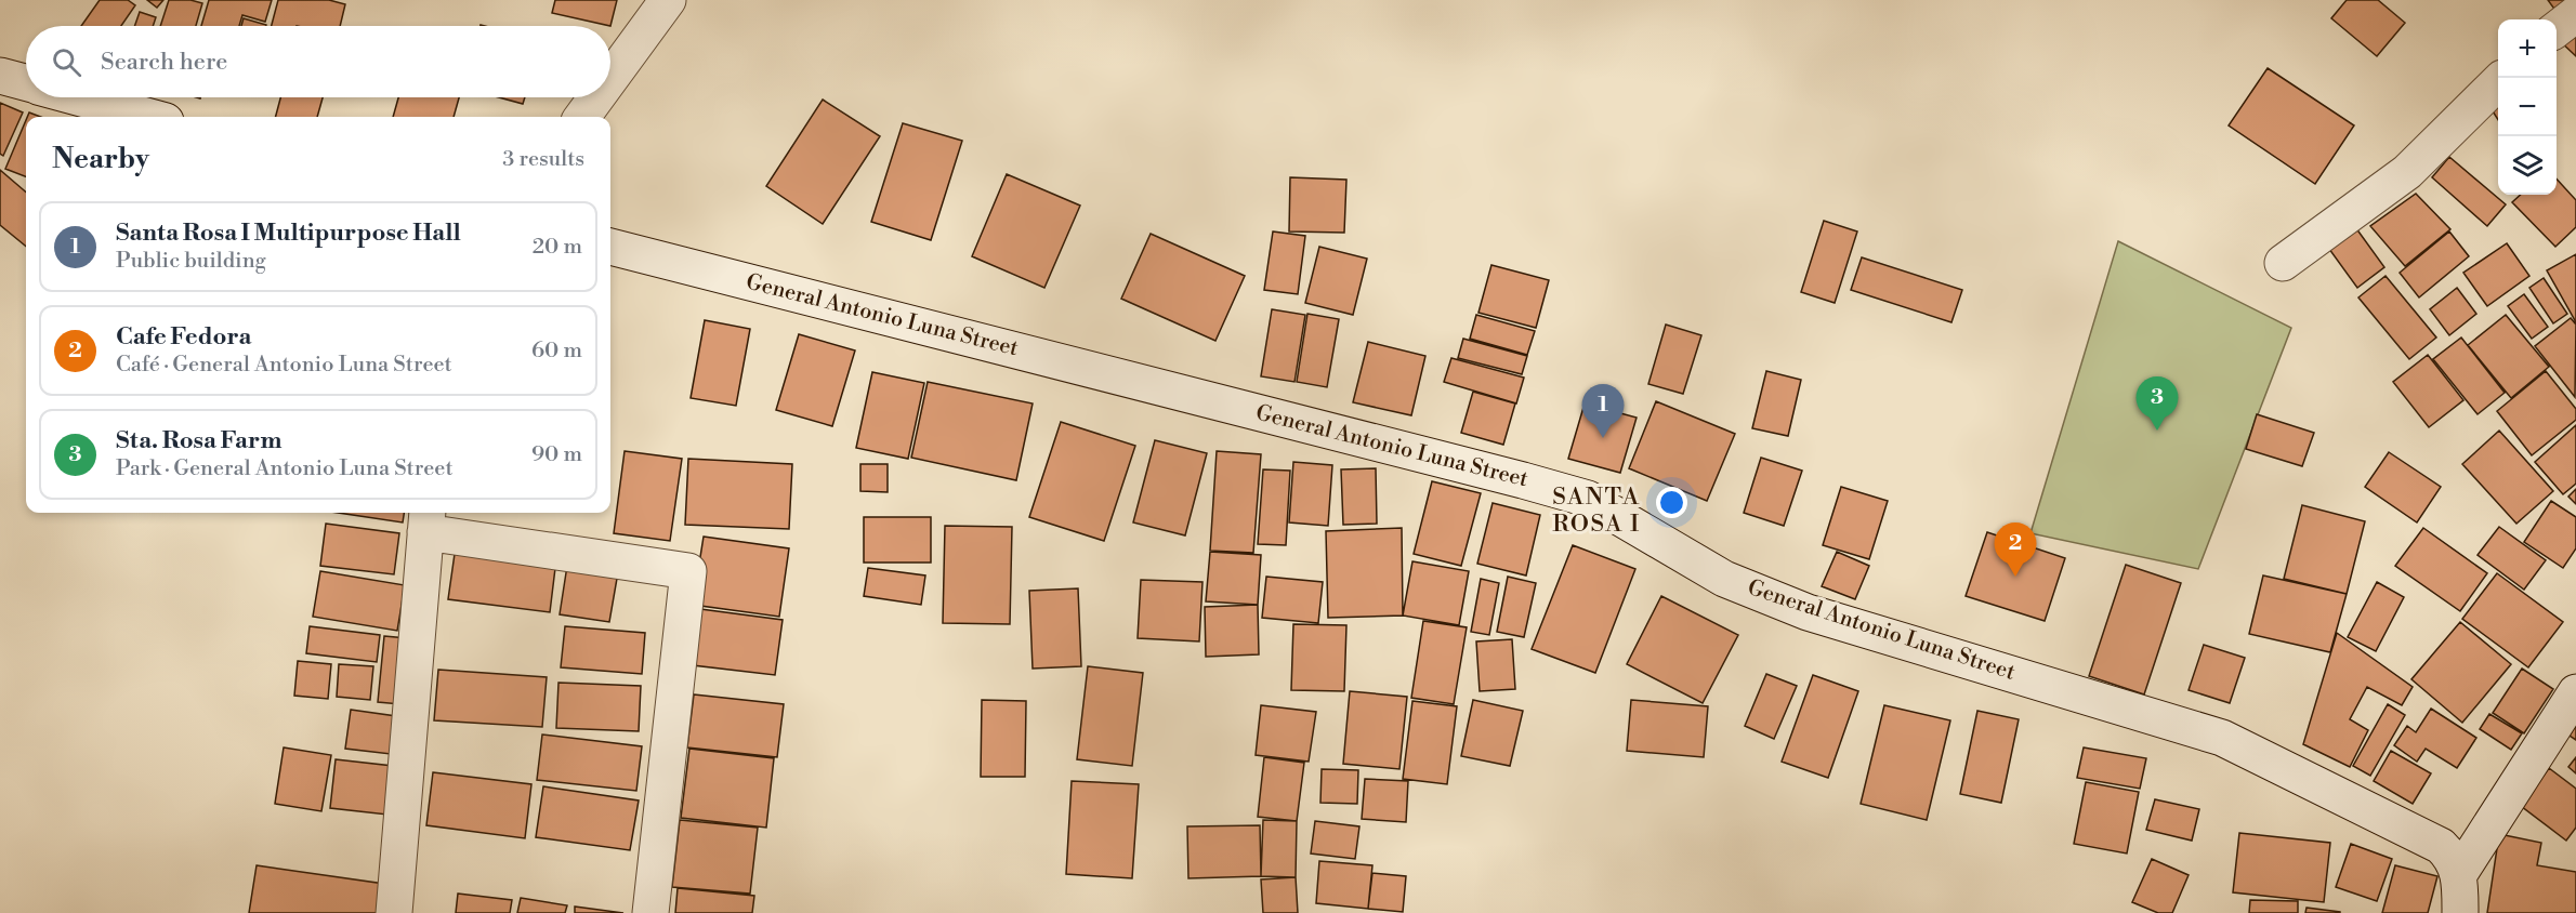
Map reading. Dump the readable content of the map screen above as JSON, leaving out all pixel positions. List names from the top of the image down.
{
  "streets": {
    "main road": ["General Antonio Luna Street"]
  },
  "districts": ["SANTA ROSA I"],
  "page": {
    "map_buttons": ["+", "−"],
    "search": "Search here",
    "heading": ["Nearby", "3 results"],
    "list": [
      {
        "mark": "1",
        "name": "Santa Rosa I Multipurpose Hall",
        "note": "Public building",
        "value": "20 m"
      },
      {
        "mark": "2",
        "name": "Cafe Fedora",
        "note": "Café · General Antonio Luna Street",
        "value": "60 m"
      },
      {
        "mark": "3",
        "name": "Sta. Rosa Farm",
        "note": "Park · General Antonio Luna Street",
        "value": "90 m"
      }
    ],
    "pins": ["3", "1", "2"]
  }
}
